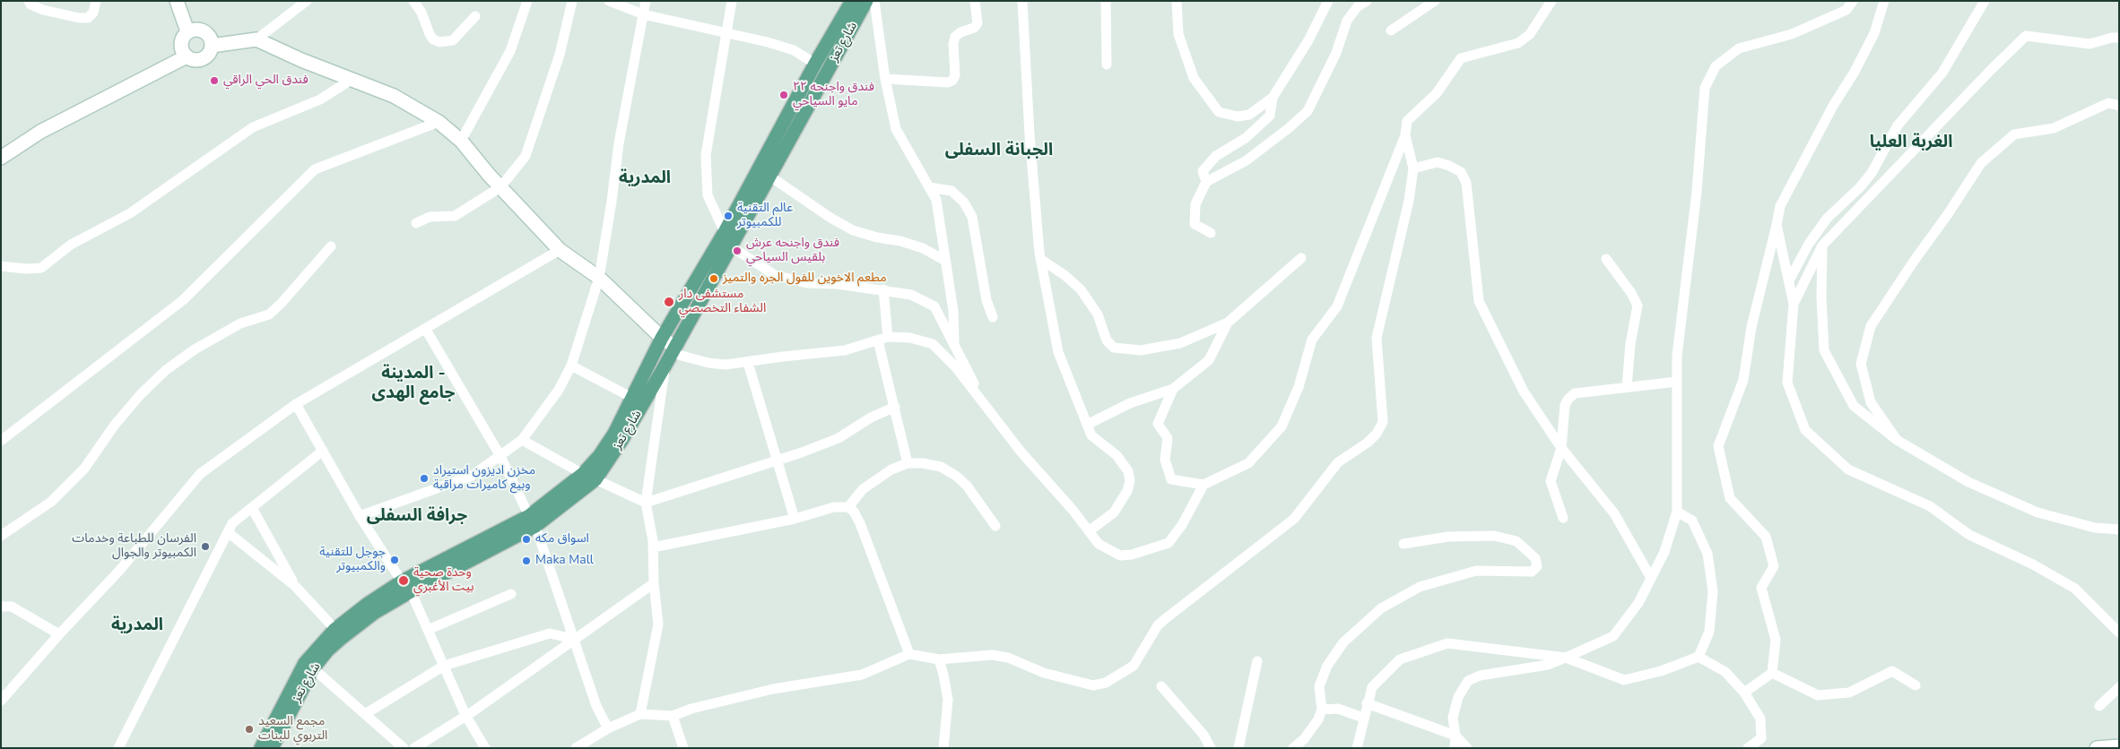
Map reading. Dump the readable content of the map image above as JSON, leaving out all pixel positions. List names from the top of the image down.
{
  "streets": {
    "main road": ["شارع تعز"]
  },
  "districts": [
    "الغربة العليا",
    "الجبانة السفلى",
    "المدرية",
    "المدينة - جامع الهدى",
    "جرافة السفلى",
    "المدرية"
  ],
  "places": [
    "فندق الحي الراقي",
    "فندق واجنحه ٢٢ مايو السياحي",
    "عالم التقنية للكمبيوتر",
    "فندق واجنحه عرش بلقيس السياحي",
    "مطعم الاخوين للفول الجره والتميز",
    "مستشفى دار الشفاء التخصصي",
    "مخزن اديزون استيراد وبيع كاميرات مراقبة",
    "اسواق مكه",
    "الفرسان للطباعة وخدمات الكمبيوتر والجوال",
    "جوجل للتقنية والكمبيوتر",
    "Maka Mall",
    "وحدة صحية بيت الأغبري",
    "مجمع السعيد التربوي للبنات"
  ]
}
